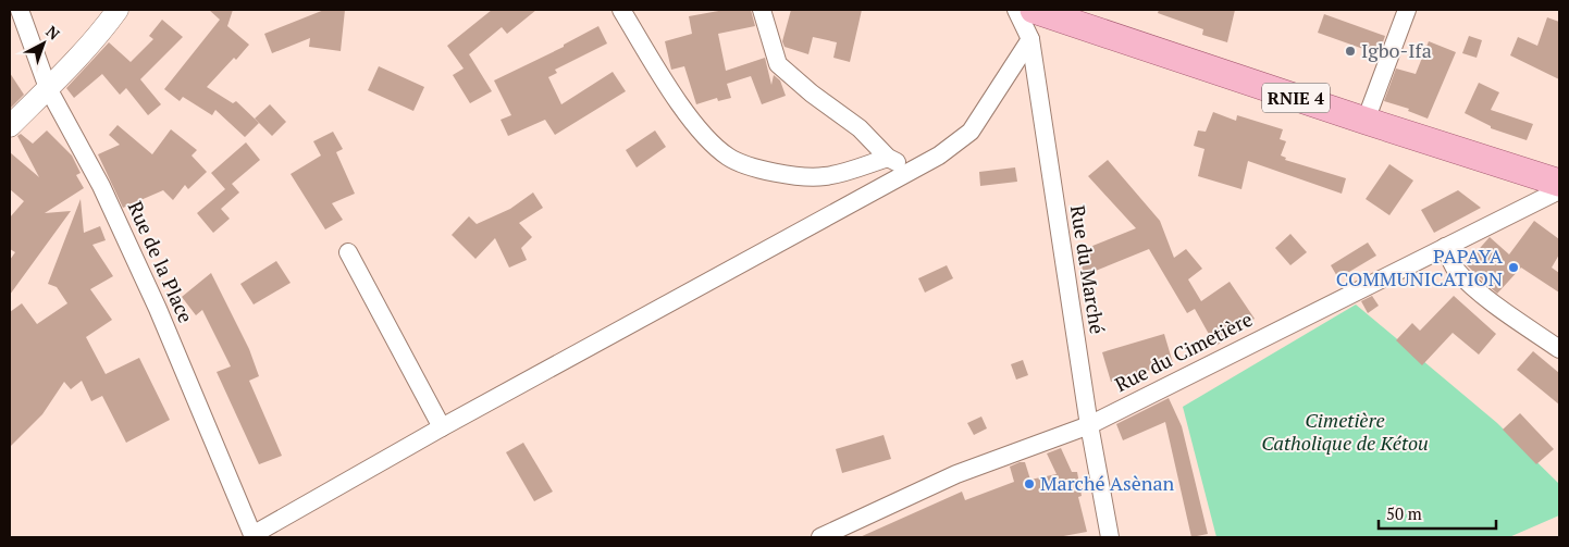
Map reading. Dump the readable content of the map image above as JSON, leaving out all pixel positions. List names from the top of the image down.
{
  "streets": {
    "main road": ["RNIE 4"],
    "street": ["Rue de la Place", "Rue du Marché", "Rue du Cimetière"]
  },
  "crossings": [
    ["Rue du Marché", "Rue du Cimetière"]
  ],
  "parks": ["Cimetière Catholique de Kétou"],
  "places": ["Igbo-Ifa", "PAPAYA COMMUNICATION", "Marché Asènan"],
  "scale_bar": "50 m",
  "north": "top right"
}
